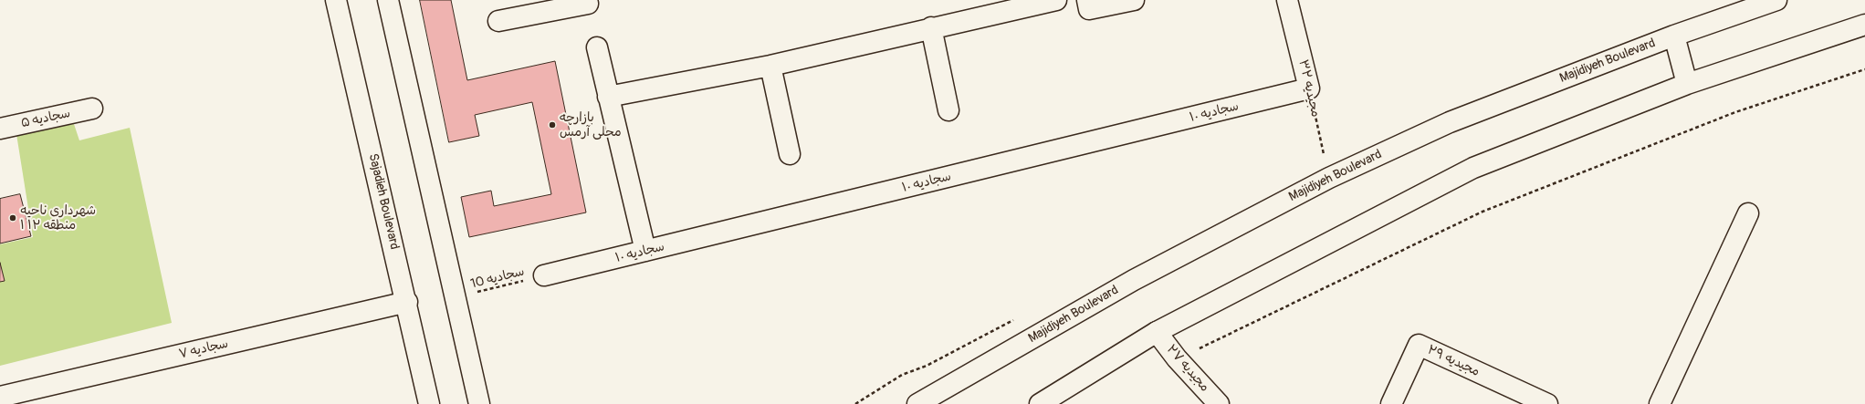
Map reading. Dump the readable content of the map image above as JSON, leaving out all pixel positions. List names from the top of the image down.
{
  "streets": {
    "street": [
      "Majidiyeh Boulevard",
      "مجیدیه ۳۲",
      "سجادیه ۱۰",
      "سجادیه ۵",
      "Sajadieh Boulevard",
      "سجادیه ۷",
      "مجیدیه ۲۹",
      "مجیدیه ۲۷"
    ],
    "path": ["سجادیه 10"]
  },
  "crossings": [
    ["Majidiyeh Boulevard", "مجیدیه ۳۲"],
    ["مجیدیه ۳۲", "سجادیه ۱۰"],
    ["سجادیه ۱۰", "سجادیه 10"],
    ["Sajadieh Boulevard", "سجادیه ۷"]
  ],
  "places": ["بازارچه محلی آرمس", "شهرداری ناحیه ۱ منطقه ۱۲"]
}
